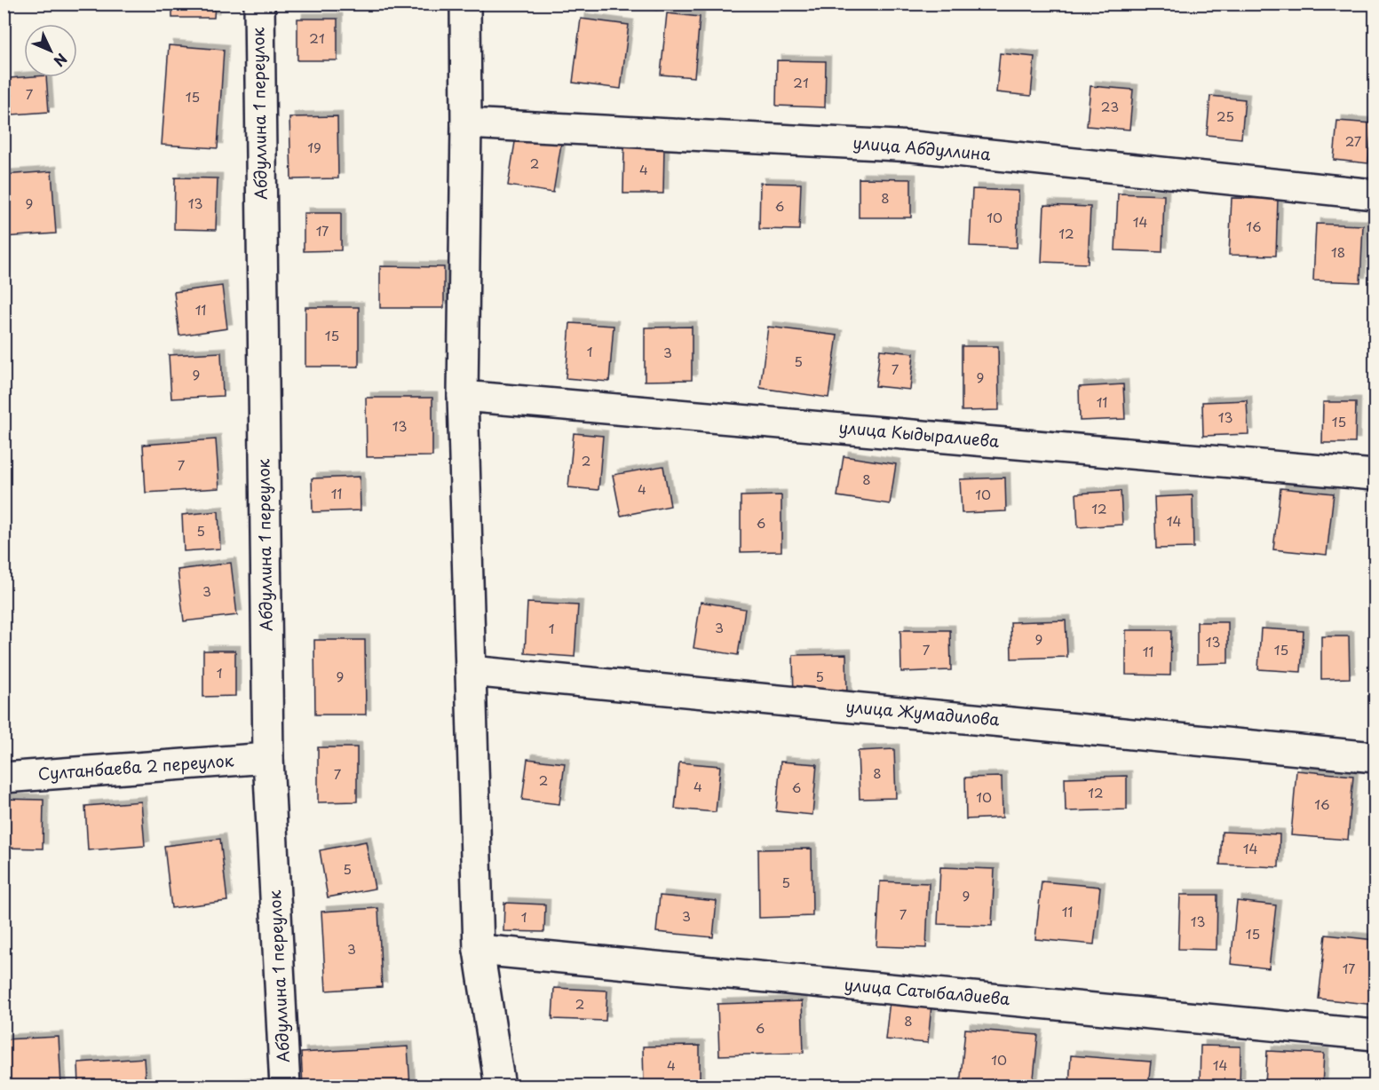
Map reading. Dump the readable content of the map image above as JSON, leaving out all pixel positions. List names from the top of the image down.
{
  "streets": {
    "street": [
      "Абдуллина 1 переулок",
      "улица Абдуллина",
      "улица Кыдыралиева",
      "улица Жумадилова",
      "Султанбаева 2 переулок",
      "улица Сатыбалдиева"
    ]
  },
  "crossings": [
    ["Абдуллина 1 переулок", "Султанбаева 2 переулок"]
  ],
  "house_numbers": [
    "21",
    "21",
    "7",
    "15",
    "23",
    "25",
    "27",
    "19",
    "2",
    "4",
    "8",
    "9",
    "13",
    "6",
    "10",
    "14",
    "16",
    "17",
    "12",
    "18",
    "11",
    "15",
    "1",
    "3",
    "5",
    "7",
    "9",
    "9",
    "11",
    "13",
    "15",
    "13",
    "2",
    "7",
    "8",
    "4",
    "11",
    "10",
    "12",
    "14",
    "6",
    "5",
    "3",
    "3",
    "1",
    "9",
    "13",
    "7",
    "15",
    "11",
    "1",
    "9",
    "5",
    "8",
    "7",
    "2",
    "4",
    "6",
    "12",
    "10",
    "16",
    "14",
    "5",
    "5",
    "9",
    "11",
    "7",
    "3",
    "1",
    "13",
    "15",
    "3",
    "17",
    "2",
    "8",
    "6",
    "10",
    "4",
    "14"
  ],
  "north": "bottom right"
}
